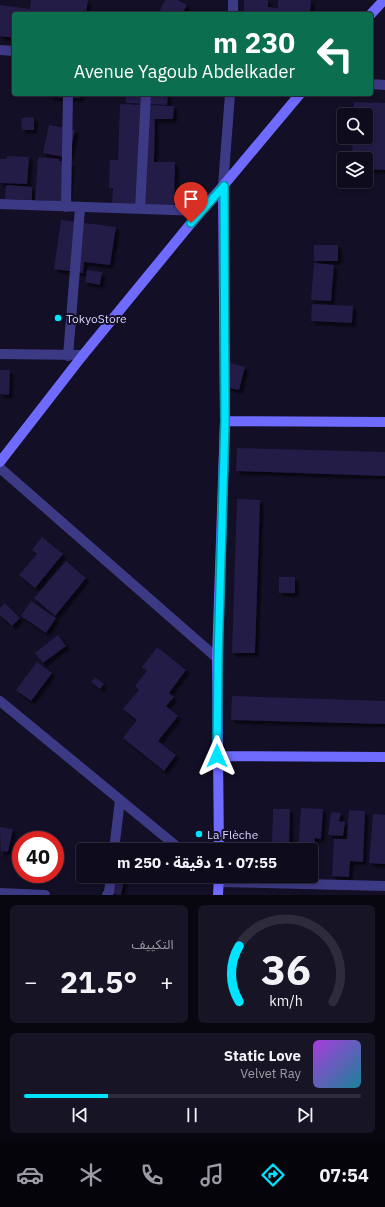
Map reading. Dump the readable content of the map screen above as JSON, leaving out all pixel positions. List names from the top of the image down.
{
  "places": ["TokyoStore", "La Flèche"],
  "page": {
    "turn": ["230 m", "Avenue Yagoub Abdelkader"],
    "limit": "40",
    "trip": "07:55 · 1 دقيقة · 250 m",
    "tile": "التكييف",
    "heat": ["−", "21.5°", "+"],
    "song": ["Static Love", "Velvet Ray"],
    "tabs": "07:54",
    "gauge": ["36", "km/h"]
  }
}
